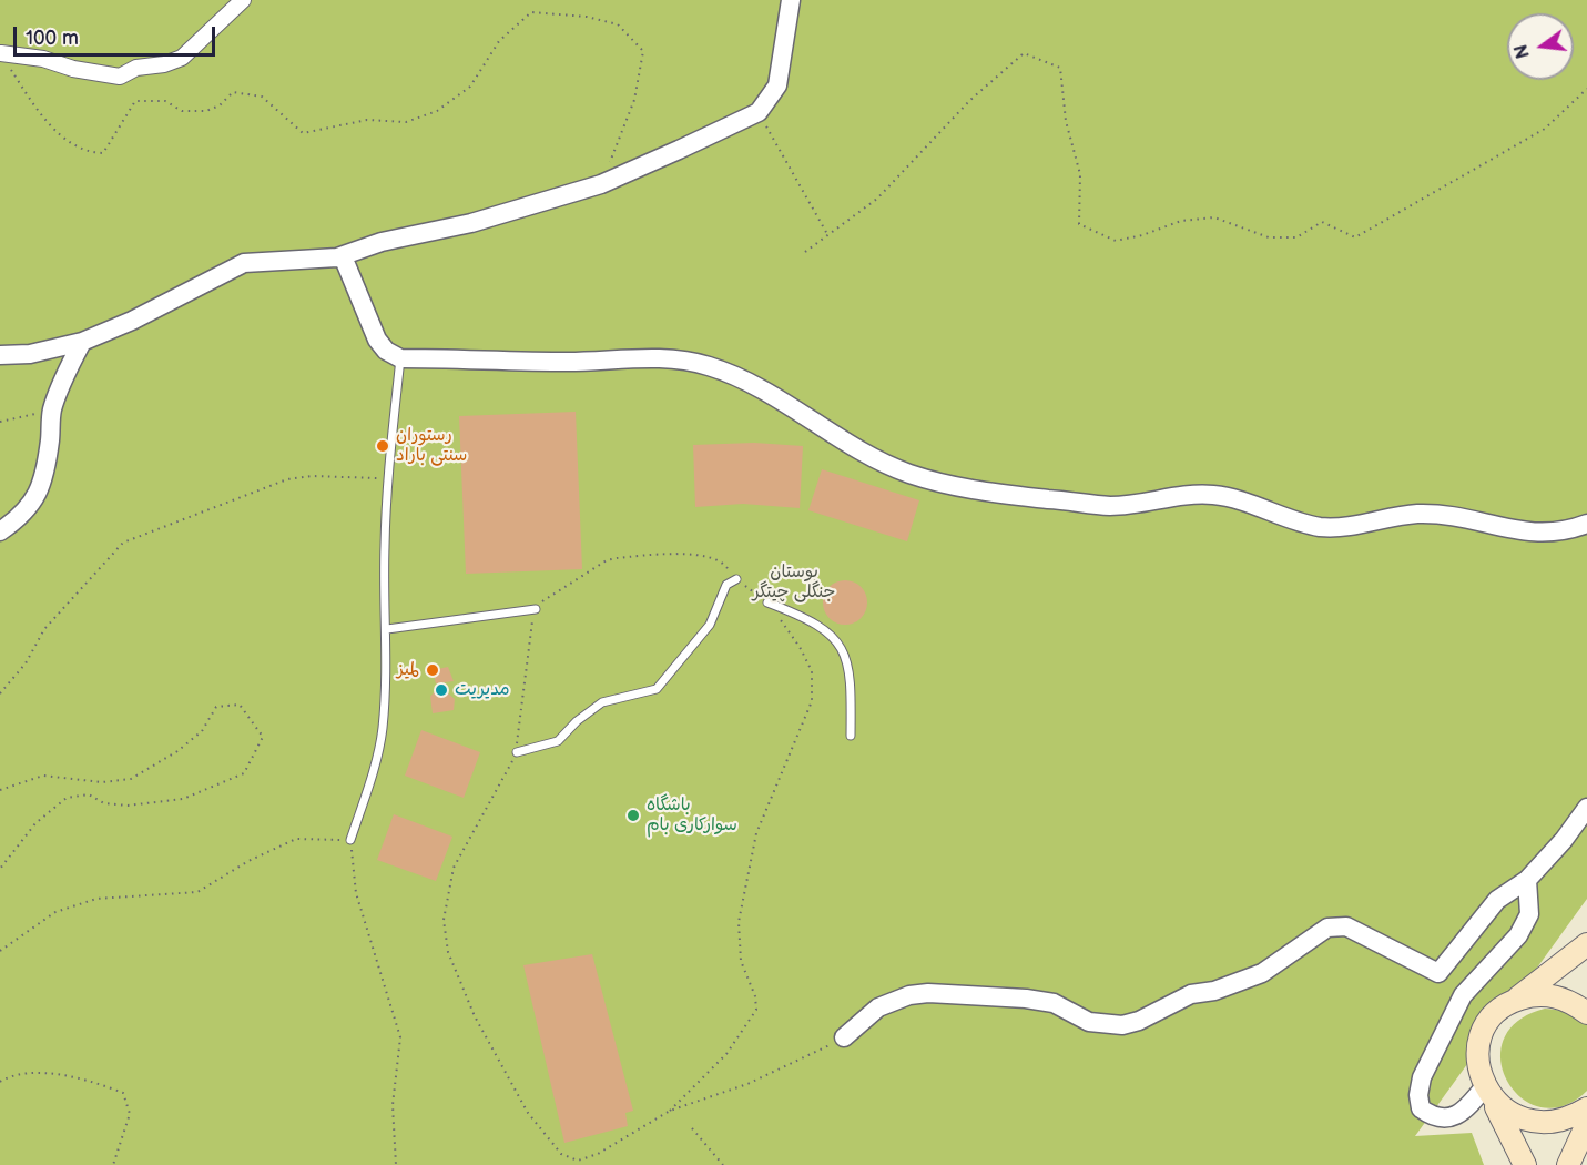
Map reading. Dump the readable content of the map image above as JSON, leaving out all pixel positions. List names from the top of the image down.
{
  "parks": ["بوستان جنگلی چیتگر"],
  "places": [
    "رستوران سنتی باراد",
    "لمیز",
    "مدیریت",
    "باشگاه سوارکاری بام"
  ],
  "scale_bar": "100 m",
  "north": "left"
}
